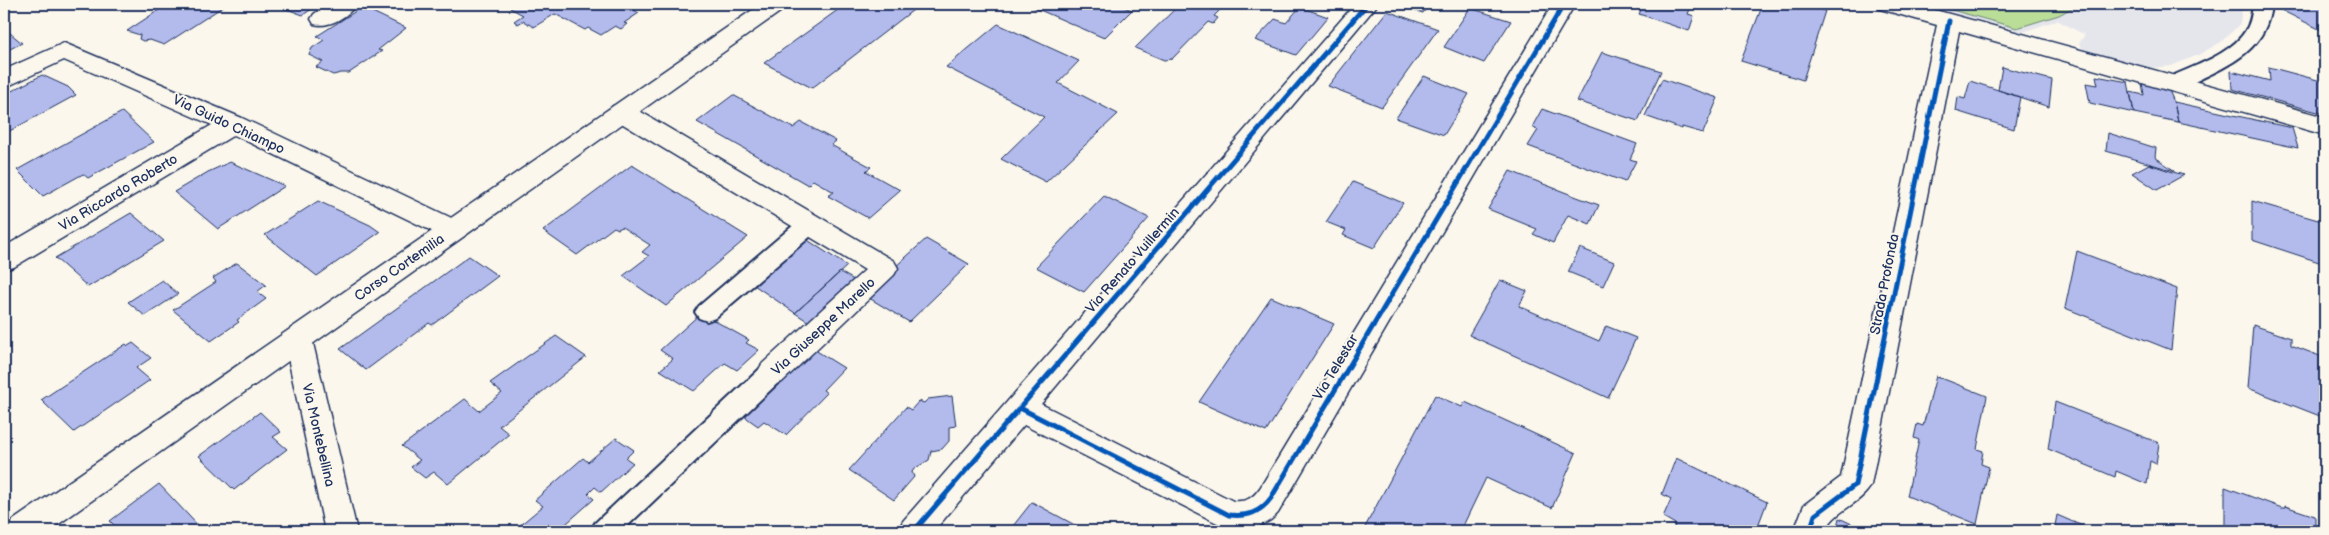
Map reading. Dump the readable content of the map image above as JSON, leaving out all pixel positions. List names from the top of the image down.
{
  "streets": {
    "street": [
      "Via Guido Chiampo",
      "Via Riccardo Roberto",
      "Via Renato Vuillermin",
      "Corso Cortemilia",
      "Strada Profonda",
      "Via Giuseppe Marello",
      "Via Telestar",
      "Via Montebellina"
    ]
  },
  "crossings": [
    ["Via Guido Chiampo", "Via Riccardo Roberto"],
    ["Via Guido Chiampo", "Corso Cortemilia"],
    ["Via Renato Vuillermin", "Via Telestar"],
    ["Corso Cortemilia", "Via Giuseppe Marello"],
    ["Corso Cortemilia", "Via Montebellina"]
  ]
}
